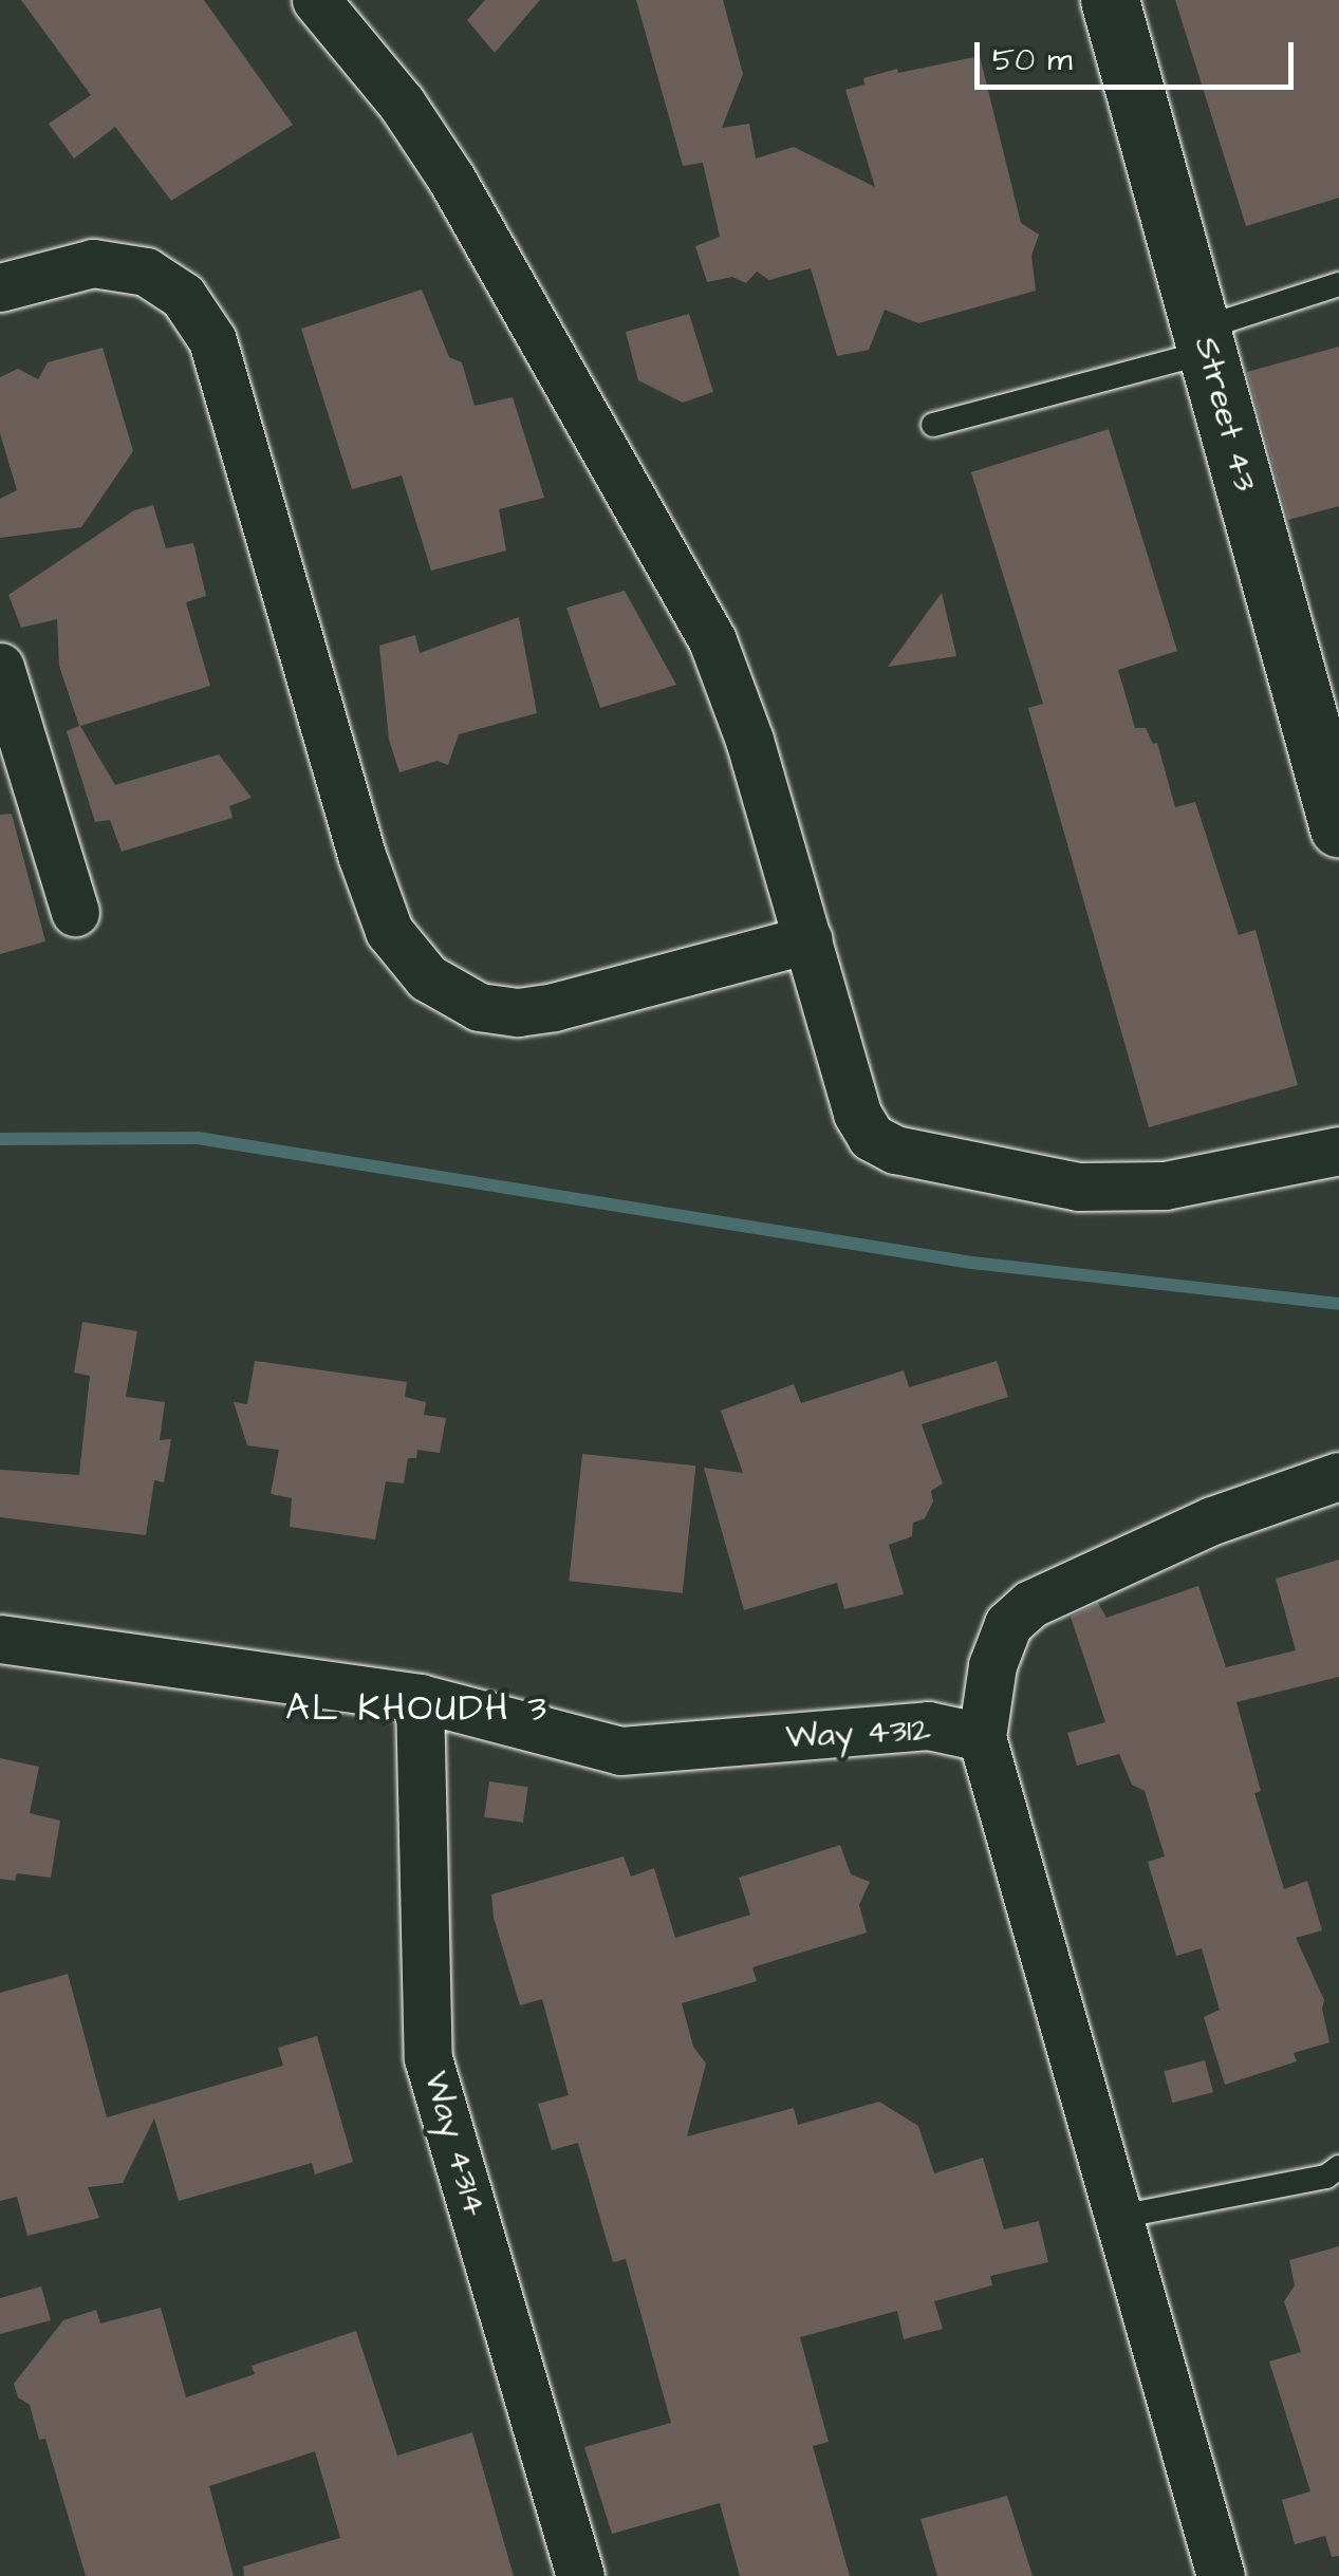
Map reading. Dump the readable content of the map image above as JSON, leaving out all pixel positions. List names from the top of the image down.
{
  "streets": {
    "street": ["Street 43", "Way 4312", "Way 4314"]
  },
  "crossings": [
    ["Way 4312", "Way 4314"]
  ],
  "districts": ["AL KHOUDH 3"],
  "scale_bar": "50 m"
}
